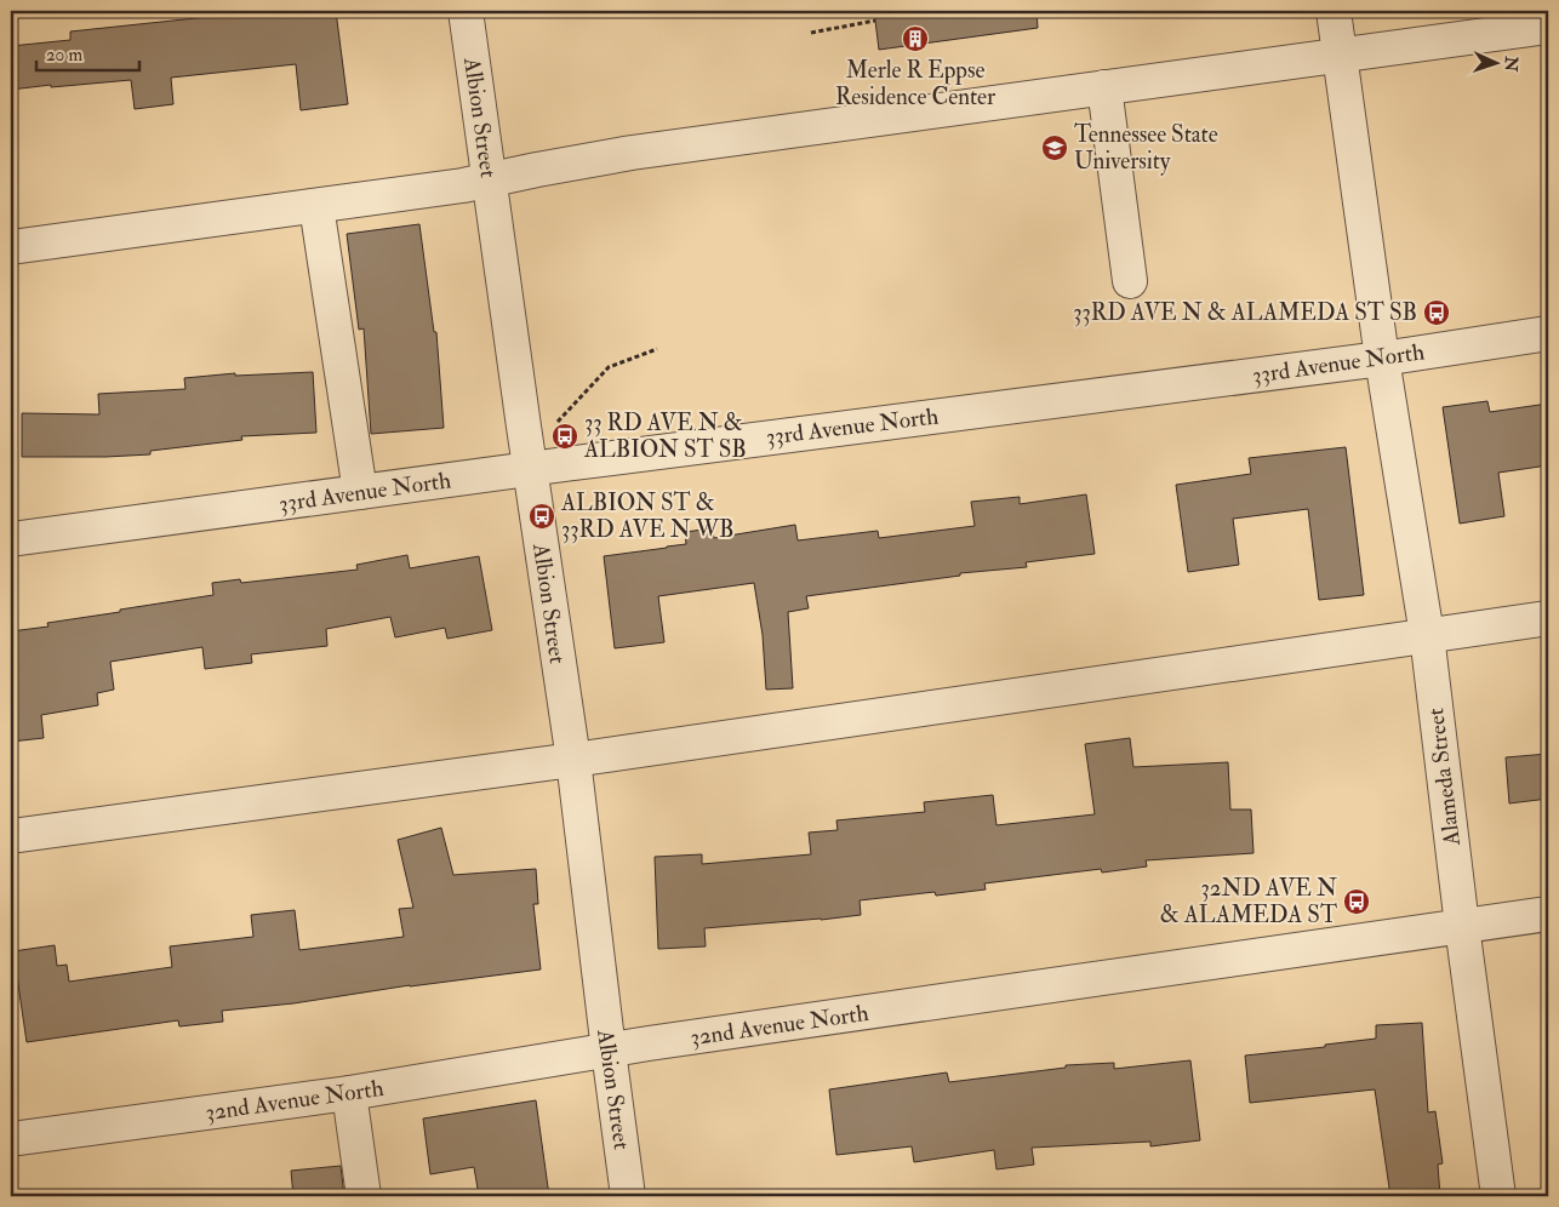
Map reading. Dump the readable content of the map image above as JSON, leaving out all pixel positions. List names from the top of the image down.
{
  "streets": {
    "street": [
      "Albion Street",
      "33rd Avenue North",
      "Alameda Street",
      "32nd Avenue North"
    ]
  },
  "crossings": [
    ["Albion Street", "33rd Avenue North"],
    ["Albion Street", "32nd Avenue North"],
    ["33rd Avenue North", "Alameda Street"],
    ["Alameda Street", "32nd Avenue North"]
  ],
  "places": {
    "building": ["Merle R Eppse Residence Center"],
    "school or university": ["Tennessee State University"],
    "bus stop": [
      "33RD AVE N & ALAMEDA ST SB",
      "33 RD AVE N & ALBION ST SB",
      "ALBION ST & 33RD AVE N WB",
      "32ND AVE N & ALAMEDA ST"
    ]
  },
  "scale_bar": "20 m",
  "north": "right"
}
